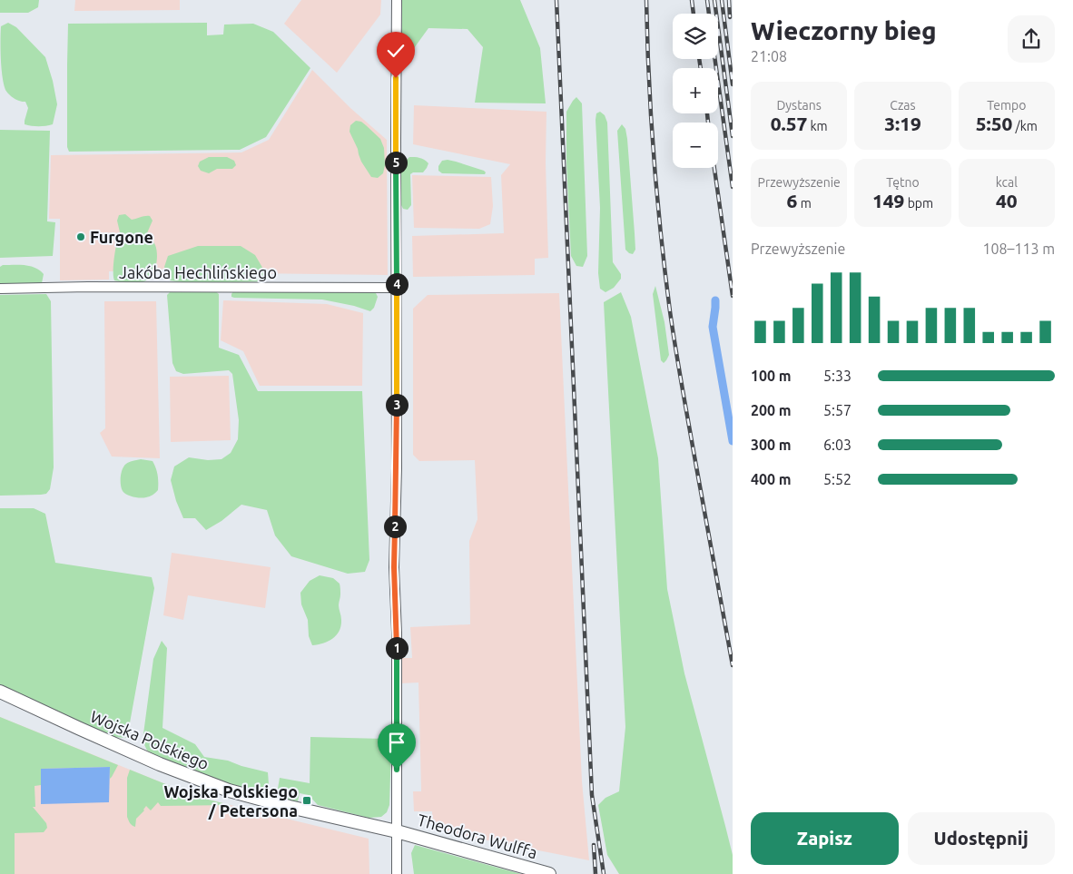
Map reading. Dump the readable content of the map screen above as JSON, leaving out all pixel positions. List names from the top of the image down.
{
  "streets": {
    "street": ["Jakóba Hechlińskiego", "Wojska Polskiego", "Theodora Wulffa"]
  },
  "crossings": [
    ["Wojska Polskiego", "Theodora Wulffa"]
  ],
  "places": {
    "other": ["Furgone"],
    "transit": ["Wojska Polskiego / Petersona"]
  },
  "page": {
    "heading": ["Wieczorny bieg", "21:08"],
    "map_buttons": ["+", "−"],
    "stats": [
      ["Dystans", "0.57 km"],
      ["Czas", "3:19"],
      ["Tempo", "5:50 /km"],
      ["Przewyższenie", "6 m"],
      ["Tętno", "149 bpm"],
      ["kcal", "40"]
    ],
    "pins": [
      "5",
      "4",
      "3",
      "2",
      "1"
    ],
    "chart": ["Przewyższenie", "108–113 m"],
    "list": [
      {
        "name": "100 m",
        "note": "5:33"
      },
      {
        "name": "200 m",
        "note": "5:57"
      },
      {
        "name": "300 m",
        "note": "6:03"
      },
      {
        "name": "400 m",
        "note": "5:52"
      }
    ],
    "buttons": ["Zapisz", "Udostępnij"]
  }
}
